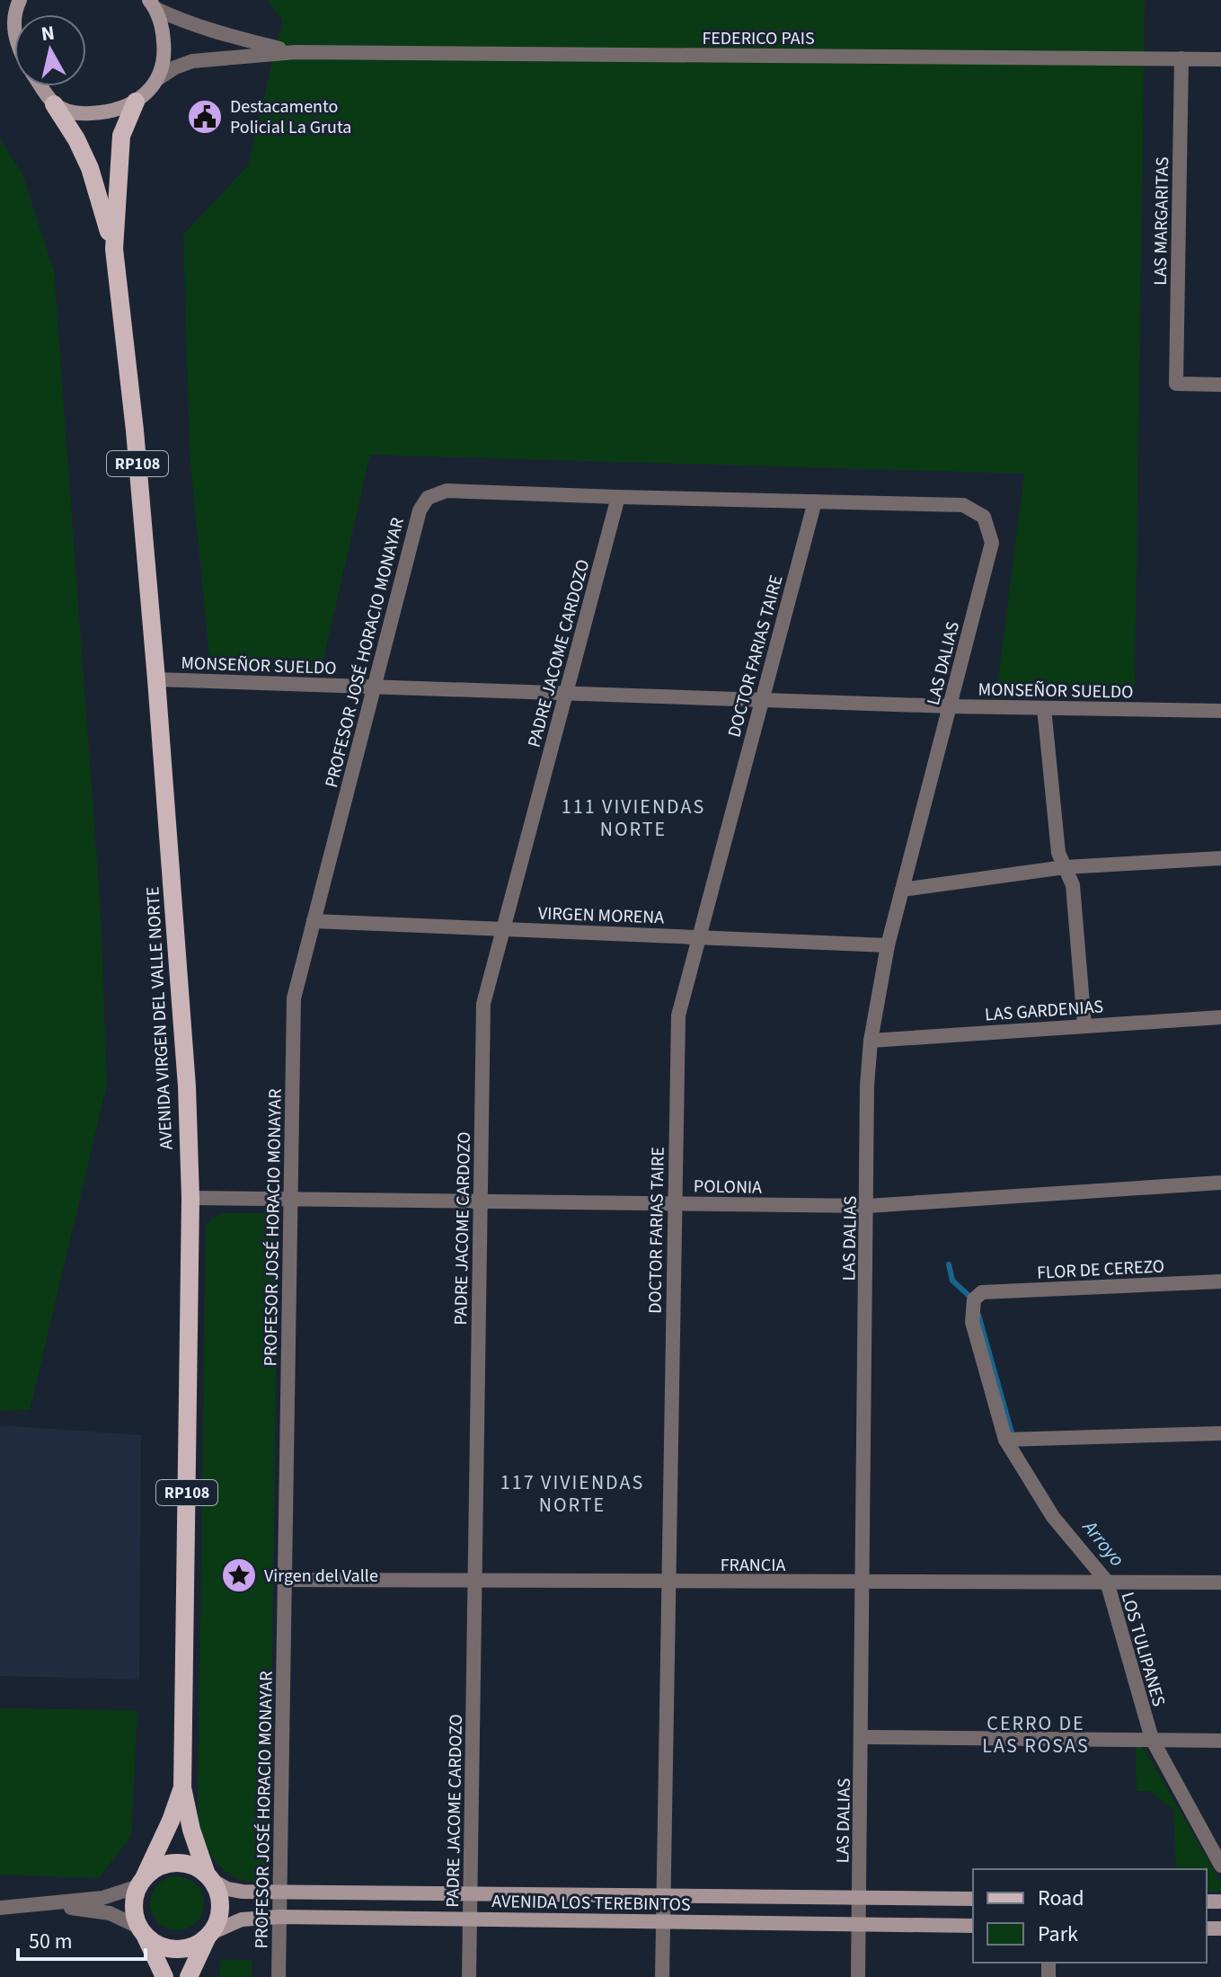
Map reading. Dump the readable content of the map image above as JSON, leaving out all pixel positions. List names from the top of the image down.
{
  "streets": {
    "main road": ["RP108", "AVENIDA VIRGEN DEL VALLE NORTE", "AVENIDA LOS TEREBINTOS"],
    "street": [
      "FEDERICO PAIS",
      "LAS MARGARITAS",
      "PROFESOR JOSÉ HORACIO MONAYAR",
      "PADRE JACOME CARDOZO",
      "DOCTOR FARIAS TAIRE",
      "LAS DALIAS",
      "MONSEÑOR SUELDO",
      "VIRGEN MORENA",
      "LAS GARDENIAS",
      "POLONIA",
      "FLOR DE CEREZO",
      "FRANCIA",
      "LOS TULIPANES"
    ]
  },
  "crossings": [
    ["FEDERICO PAIS", "LAS MARGARITAS"],
    ["FEDERICO PAIS", "RP108"],
    ["RP108", "AVENIDA VIRGEN DEL VALLE NORTE"],
    ["RP108", "AVENIDA LOS TEREBINTOS"],
    ["PROFESOR JOSÉ HORACIO MONAYAR", "PADRE JACOME CARDOZO"],
    ["PROFESOR JOSÉ HORACIO MONAYAR", "MONSEÑOR SUELDO"],
    ["PROFESOR JOSÉ HORACIO MONAYAR", "VIRGEN MORENA"],
    ["PROFESOR JOSÉ HORACIO MONAYAR", "POLONIA"],
    ["PROFESOR JOSÉ HORACIO MONAYAR", "FRANCIA"],
    ["PROFESOR JOSÉ HORACIO MONAYAR", "AVENIDA LOS TEREBINTOS"],
    ["PADRE JACOME CARDOZO", "MONSEÑOR SUELDO"],
    ["PADRE JACOME CARDOZO", "VIRGEN MORENA"],
    ["PADRE JACOME CARDOZO", "POLONIA"],
    ["PADRE JACOME CARDOZO", "FRANCIA"],
    ["PADRE JACOME CARDOZO", "AVENIDA LOS TEREBINTOS"],
    ["DOCTOR FARIAS TAIRE", "LAS DALIAS"],
    ["DOCTOR FARIAS TAIRE", "MONSEÑOR SUELDO"],
    ["DOCTOR FARIAS TAIRE", "VIRGEN MORENA"],
    ["DOCTOR FARIAS TAIRE", "POLONIA"],
    ["DOCTOR FARIAS TAIRE", "FRANCIA"],
    ["DOCTOR FARIAS TAIRE", "AVENIDA LOS TEREBINTOS"],
    ["LAS DALIAS", "MONSEÑOR SUELDO"],
    ["LAS DALIAS", "VIRGEN MORENA"],
    ["LAS DALIAS", "LAS GARDENIAS"],
    ["LAS DALIAS", "POLONIA"],
    ["LAS DALIAS", "FRANCIA"],
    ["LAS DALIAS", "AVENIDA LOS TEREBINTOS"],
    ["MONSEÑOR SUELDO", "AVENIDA VIRGEN DEL VALLE NORTE"],
    ["AVENIDA VIRGEN DEL VALLE NORTE", "POLONIA"],
    ["AVENIDA VIRGEN DEL VALLE NORTE", "AVENIDA LOS TEREBINTOS"],
    ["FLOR DE CEREZO", "LOS TULIPANES"],
    ["FRANCIA", "LOS TULIPANES"]
  ],
  "districts": ["111 VIVIENDAS NORTE", "117 VIVIENDAS NORTE", "CERRO DE LAS ROSAS"],
  "water": ["Arroyo"],
  "places": {
    "public building": ["Destacamento Policial La Gruta"],
    "place": ["Virgen del Valle"]
  },
  "legend": ["Road", "Park"],
  "scale_bar": "50 m",
  "north": "top"
}
